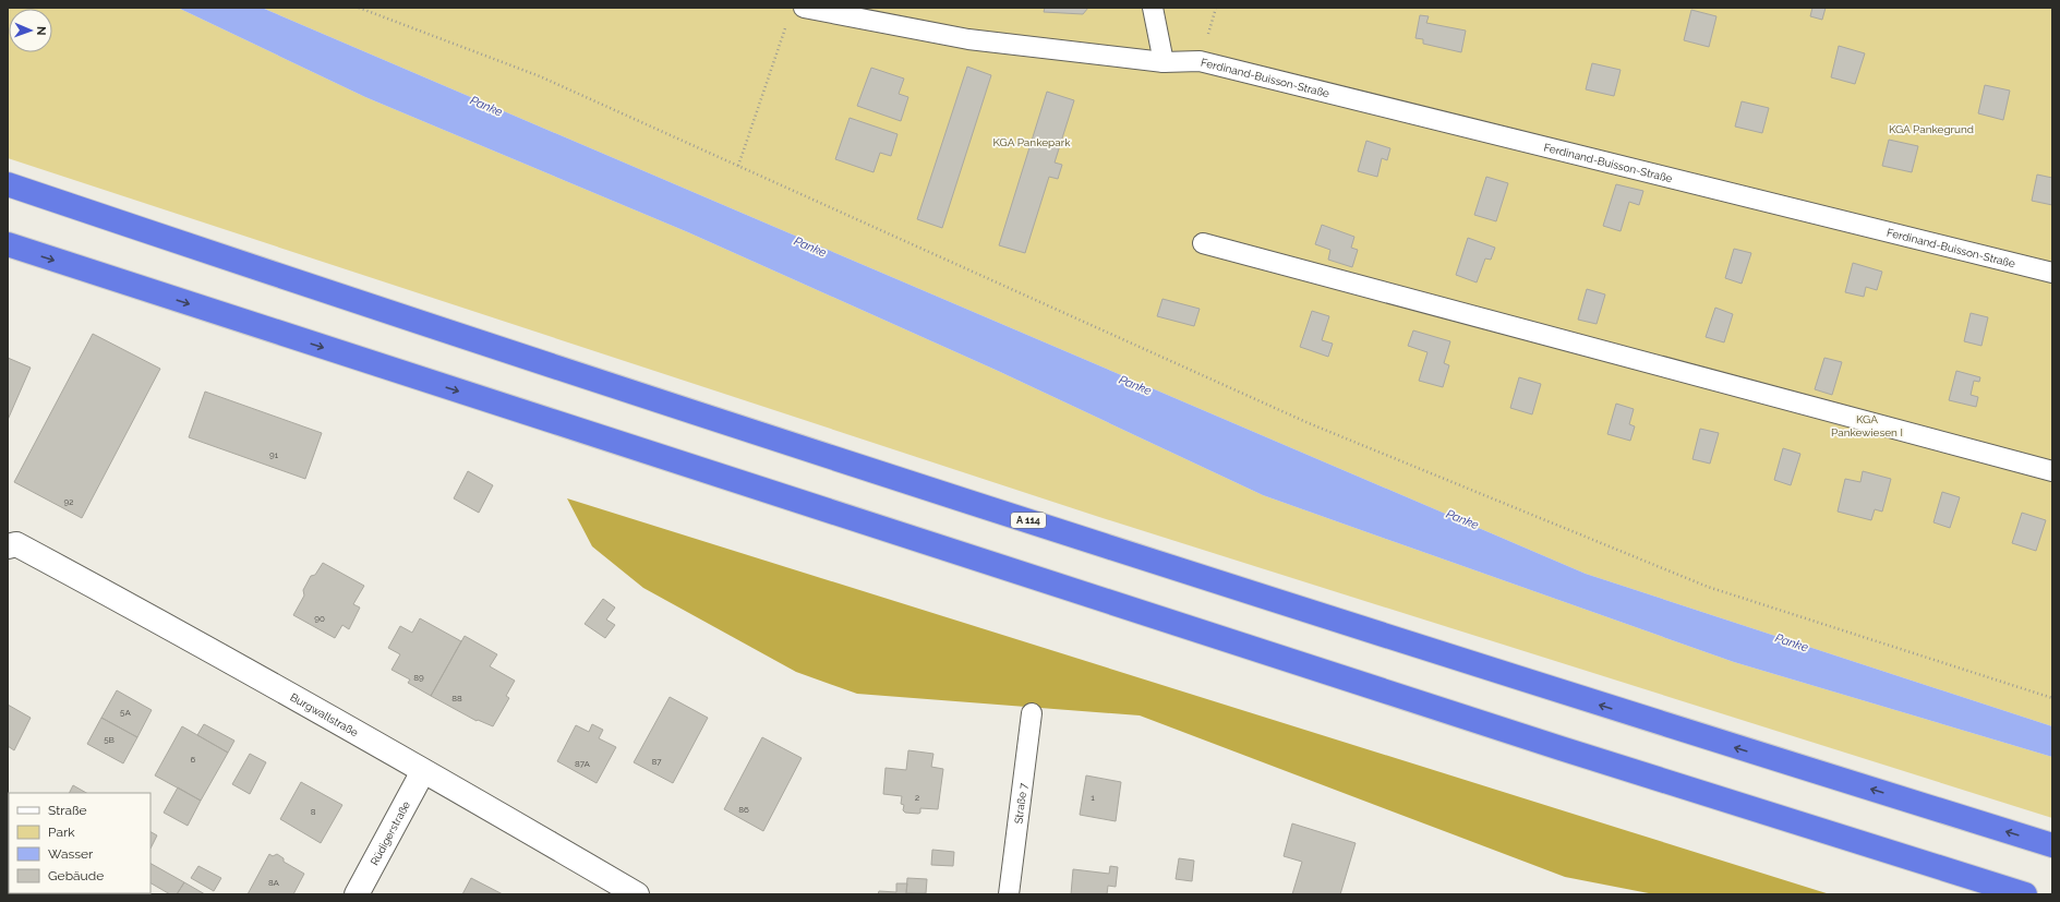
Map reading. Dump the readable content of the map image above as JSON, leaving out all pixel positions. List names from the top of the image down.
{
  "streets": {
    "highway": ["A 114"],
    "street": ["Burgwallstraße", "Rüdigerstraße"],
    "lane": ["Ferdinand-Buisson-Straße", "Straße 7"]
  },
  "crossings": [
    ["Burgwallstraße", "Rüdigerstraße"]
  ],
  "water": ["Panke"],
  "parks": ["KGA Pankegrund", "KGA Pankepark", "KGA Pankewiesen I"],
  "house_numbers": [
    "91",
    "92",
    "90",
    "89",
    "88",
    "5A",
    "5B",
    "6",
    "87",
    "87A",
    "2",
    "1",
    "86",
    "8",
    "8A"
  ],
  "legend": [
    "Straße",
    "Park",
    "Wasser",
    "Gebäude"
  ],
  "north": "right"
}
